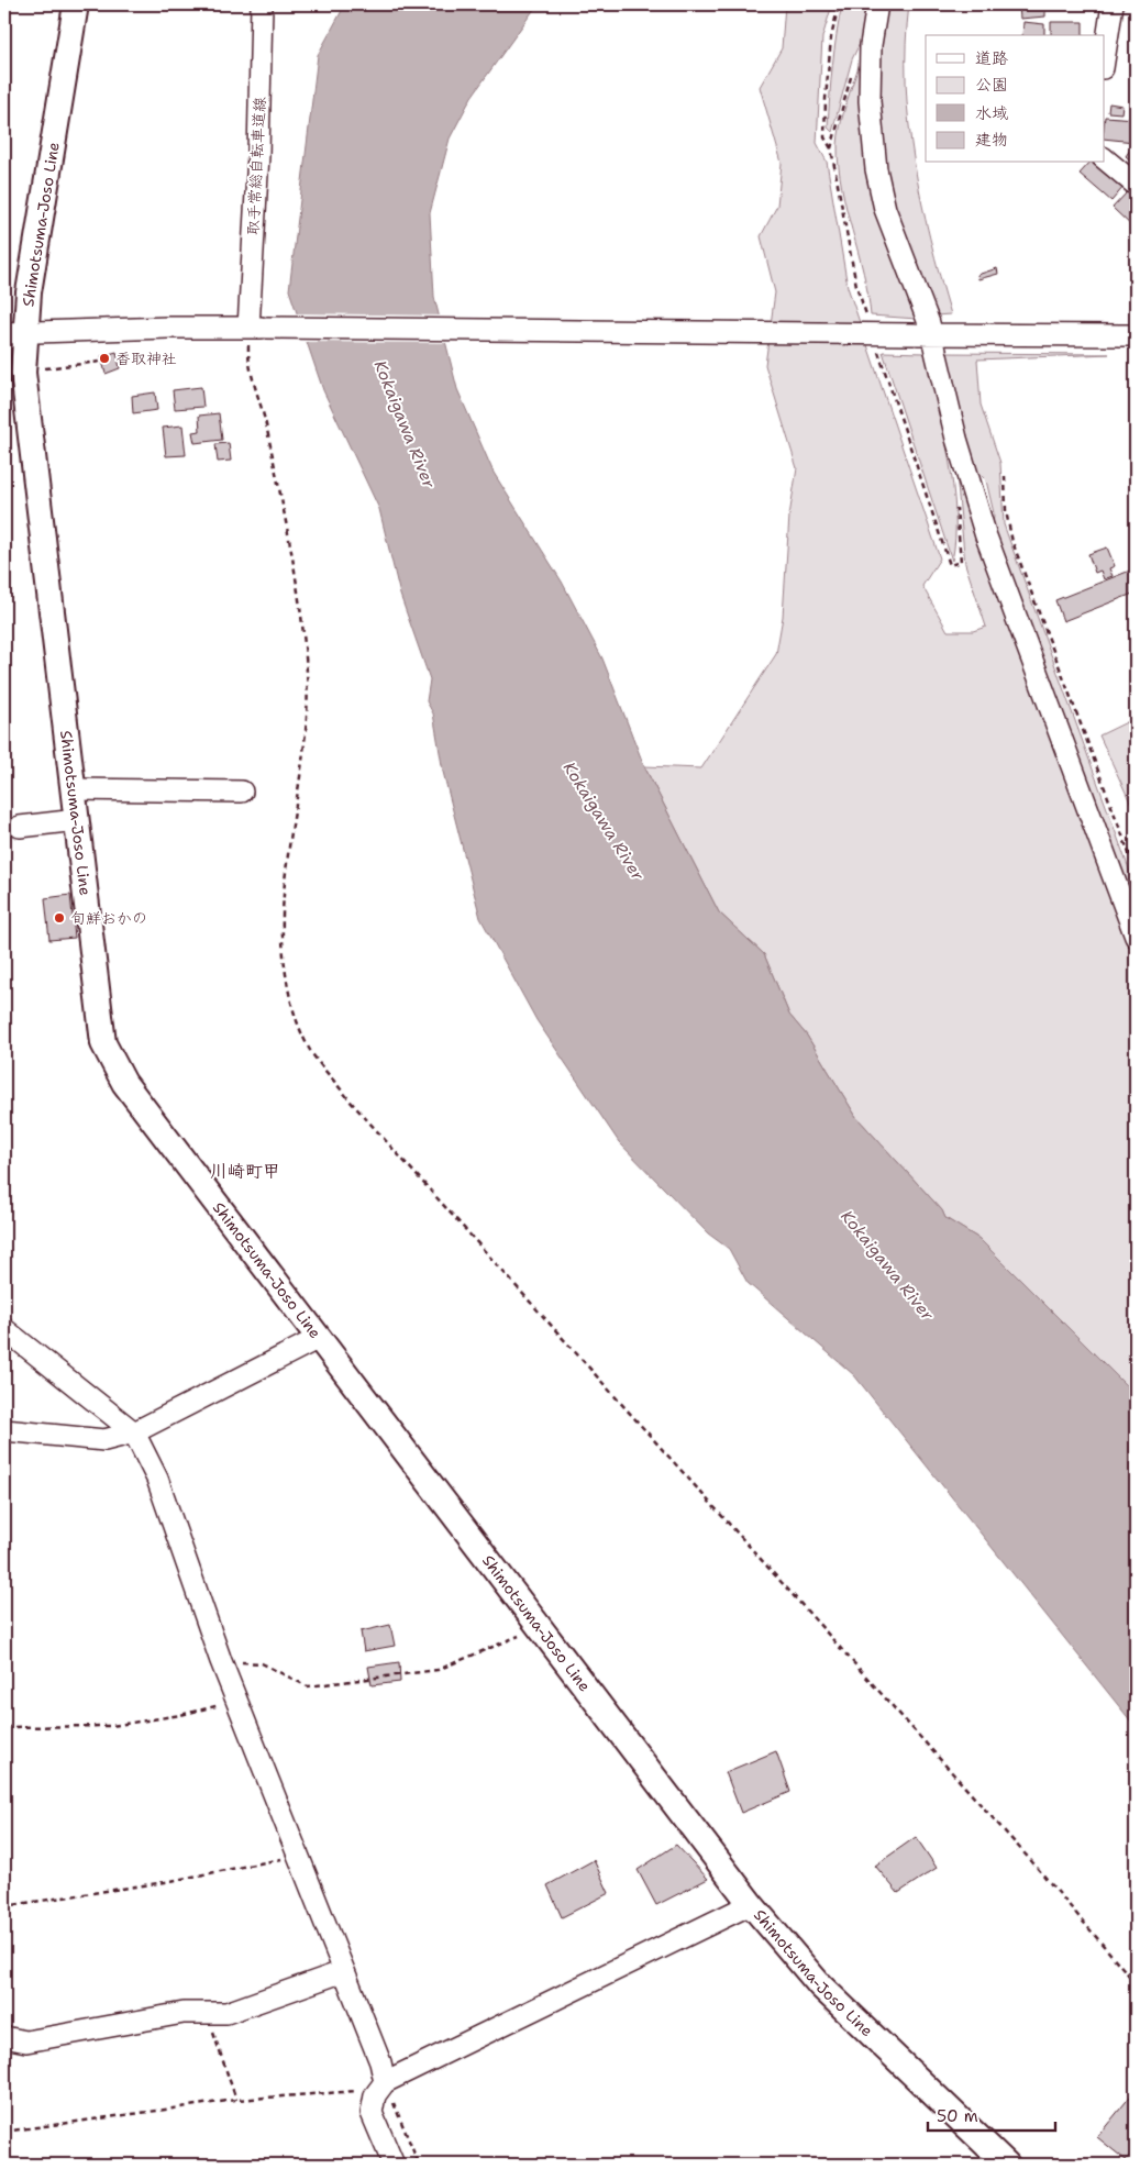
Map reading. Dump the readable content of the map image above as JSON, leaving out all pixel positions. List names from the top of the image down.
{
  "streets": {
    "main road": ["Shimotsuma-Joso Line"],
    "street": ["取手常総自転車道線"]
  },
  "districts": ["川崎町甲"],
  "water": ["Kokaigawa River"],
  "places": ["香取神社", "旬鮮おかの"],
  "legend": [
    "道路",
    "公園",
    "水域",
    "建物"
  ],
  "scale_bar": "50 m"
}
